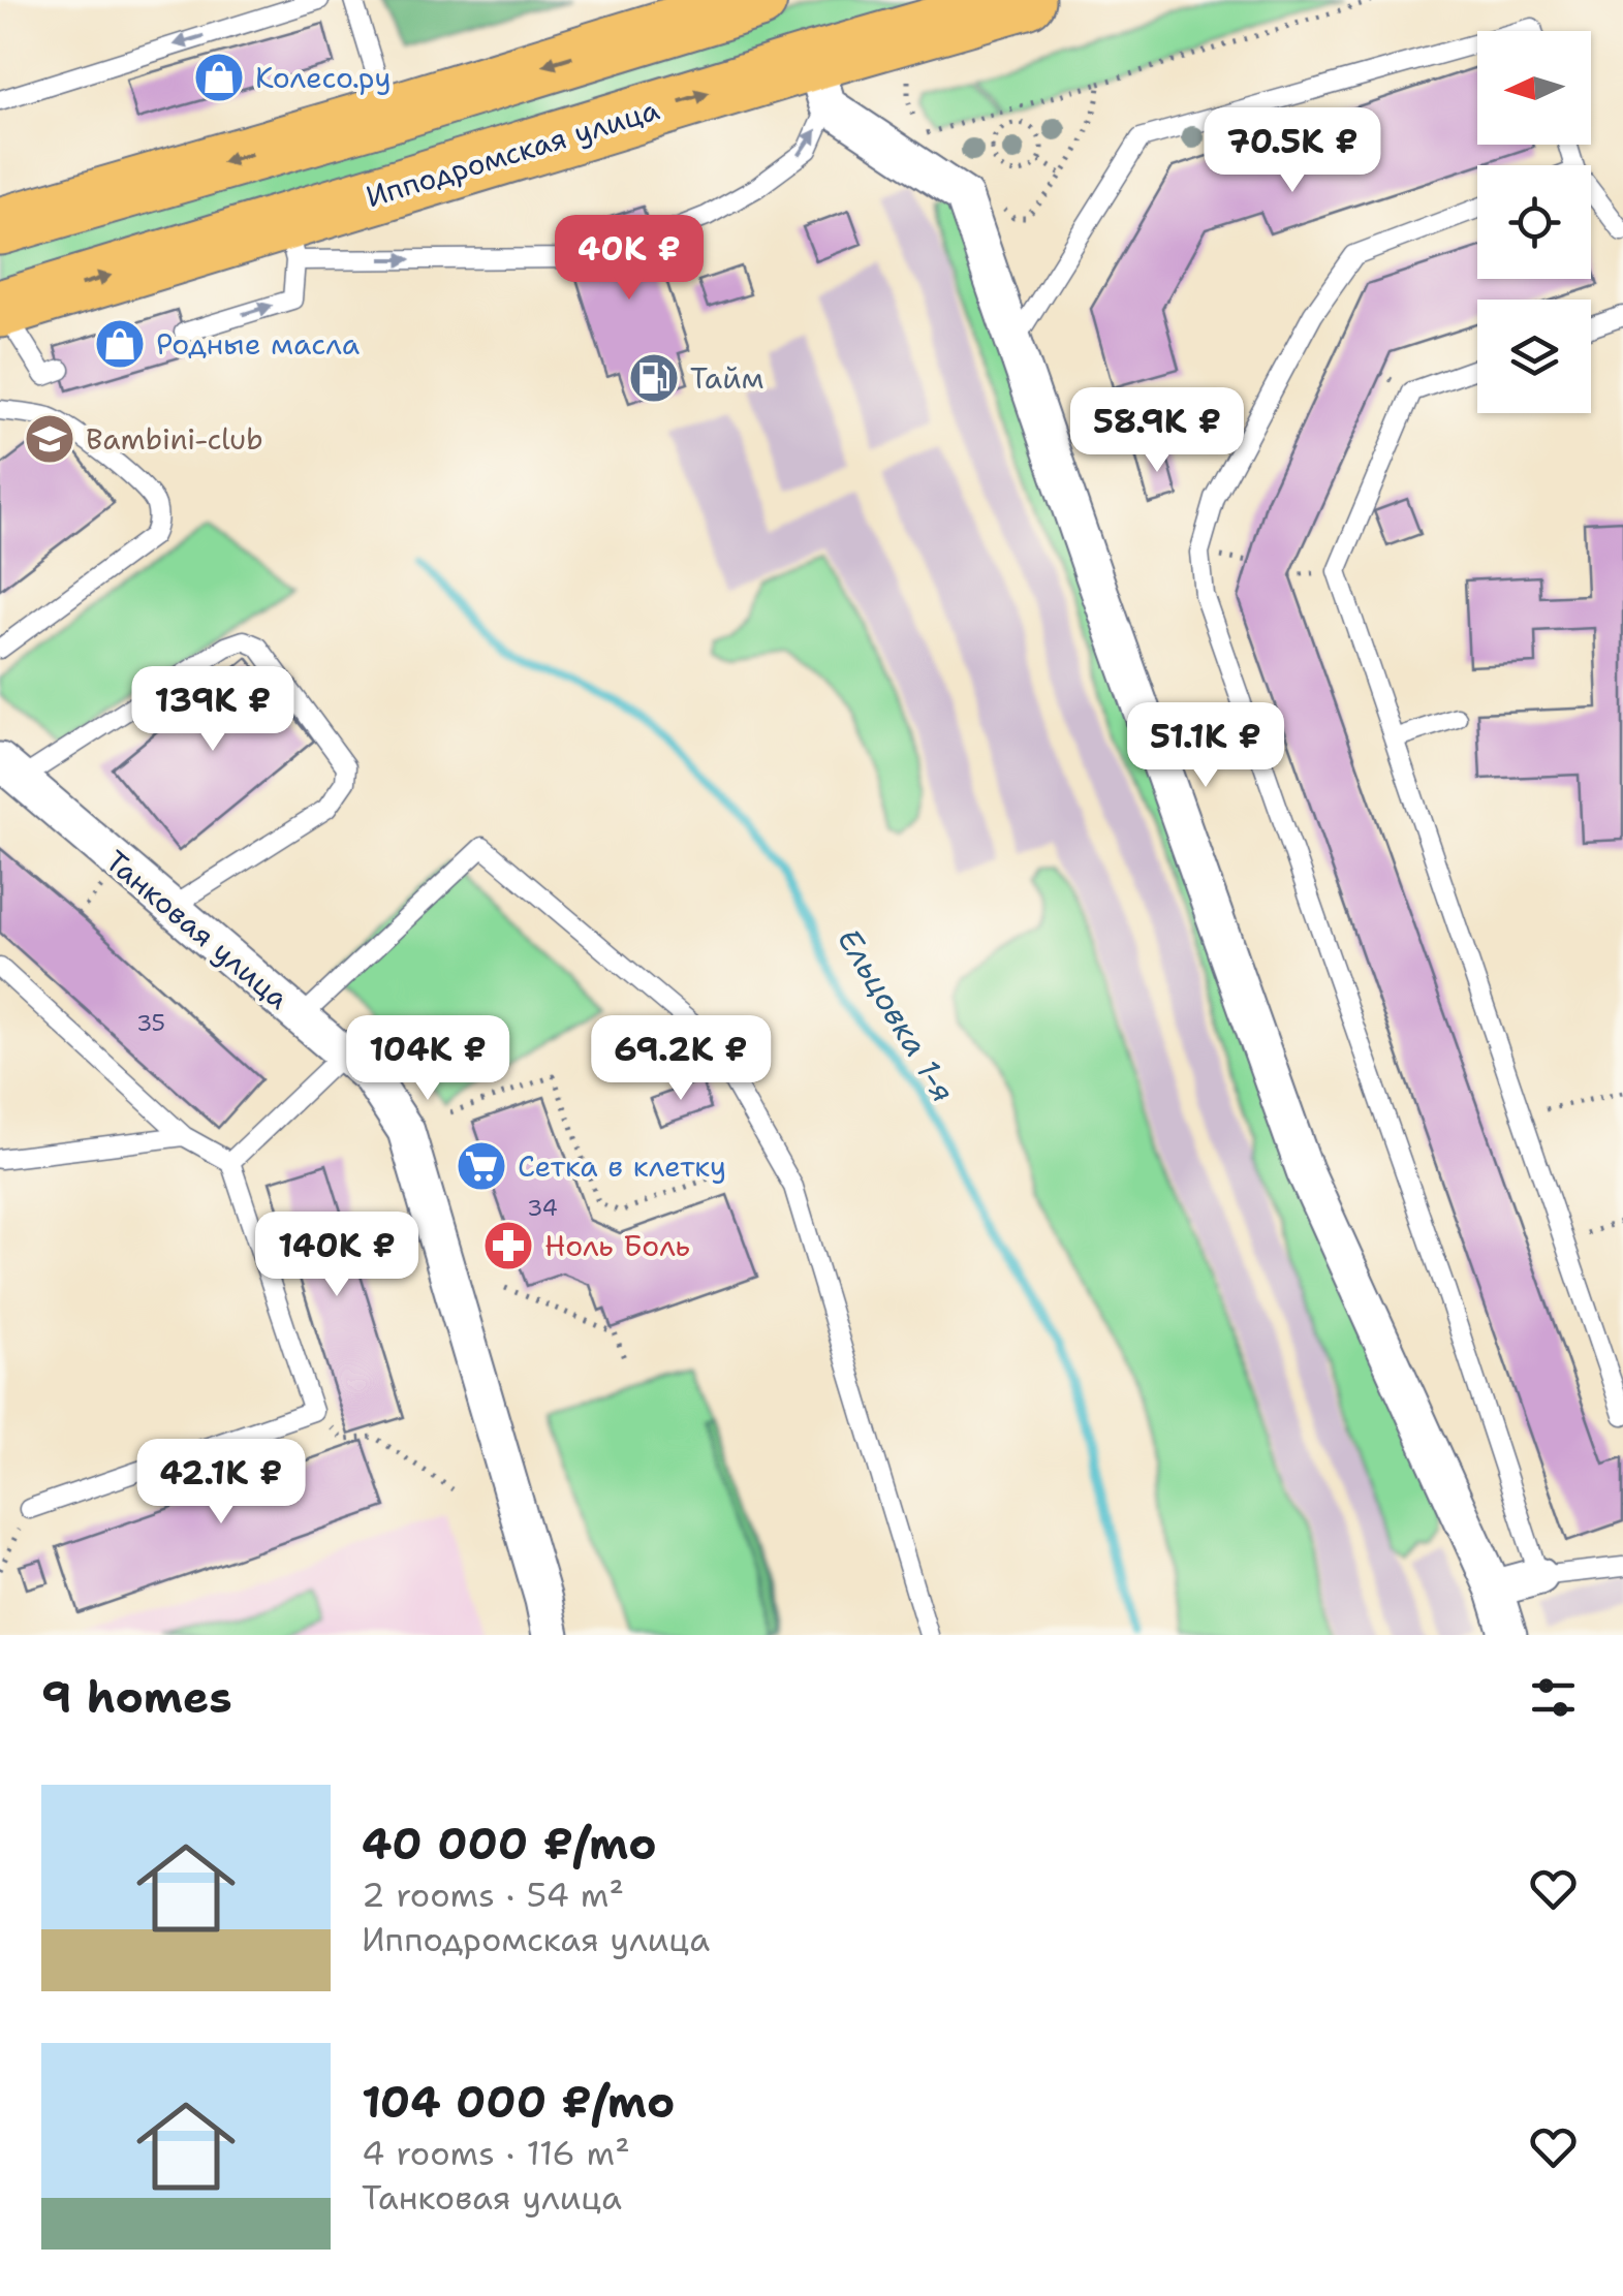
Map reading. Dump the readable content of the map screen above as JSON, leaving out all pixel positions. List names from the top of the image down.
{
  "streets": {
    "highway": ["Ипподромская улица"],
    "street": ["Танковая улица"]
  },
  "water": ["Ельцовка 1-я"],
  "places": {
    "shop": ["Колесо.ру", "Родные масла"],
    "fuel station": ["Тайм"],
    "school or university": ["Bambini-club"],
    "supermarket": ["Сетка в клетку"],
    "pharmacy": ["Ноль Боль"]
  },
  "house_numbers": ["35", "34"],
  "north": "left",
  "page": {
    "price": [
      "70.5K ₽",
      "40K ₽",
      "58.9K ₽",
      "139K ₽",
      "51.1K ₽",
      "104K ₽",
      "69.2K ₽",
      "140K ₽",
      "42.1K ₽"
    ],
    "heading": "9 homes",
    "list": [
      {
        "name": "40 000 ₽/mo",
        "note": "2 rooms · 54 m² · Ипподромская улица"
      },
      {
        "name": "104 000 ₽/mo",
        "note": "4 rooms · 116 m² · Танковая улица"
      }
    ]
  }
}
